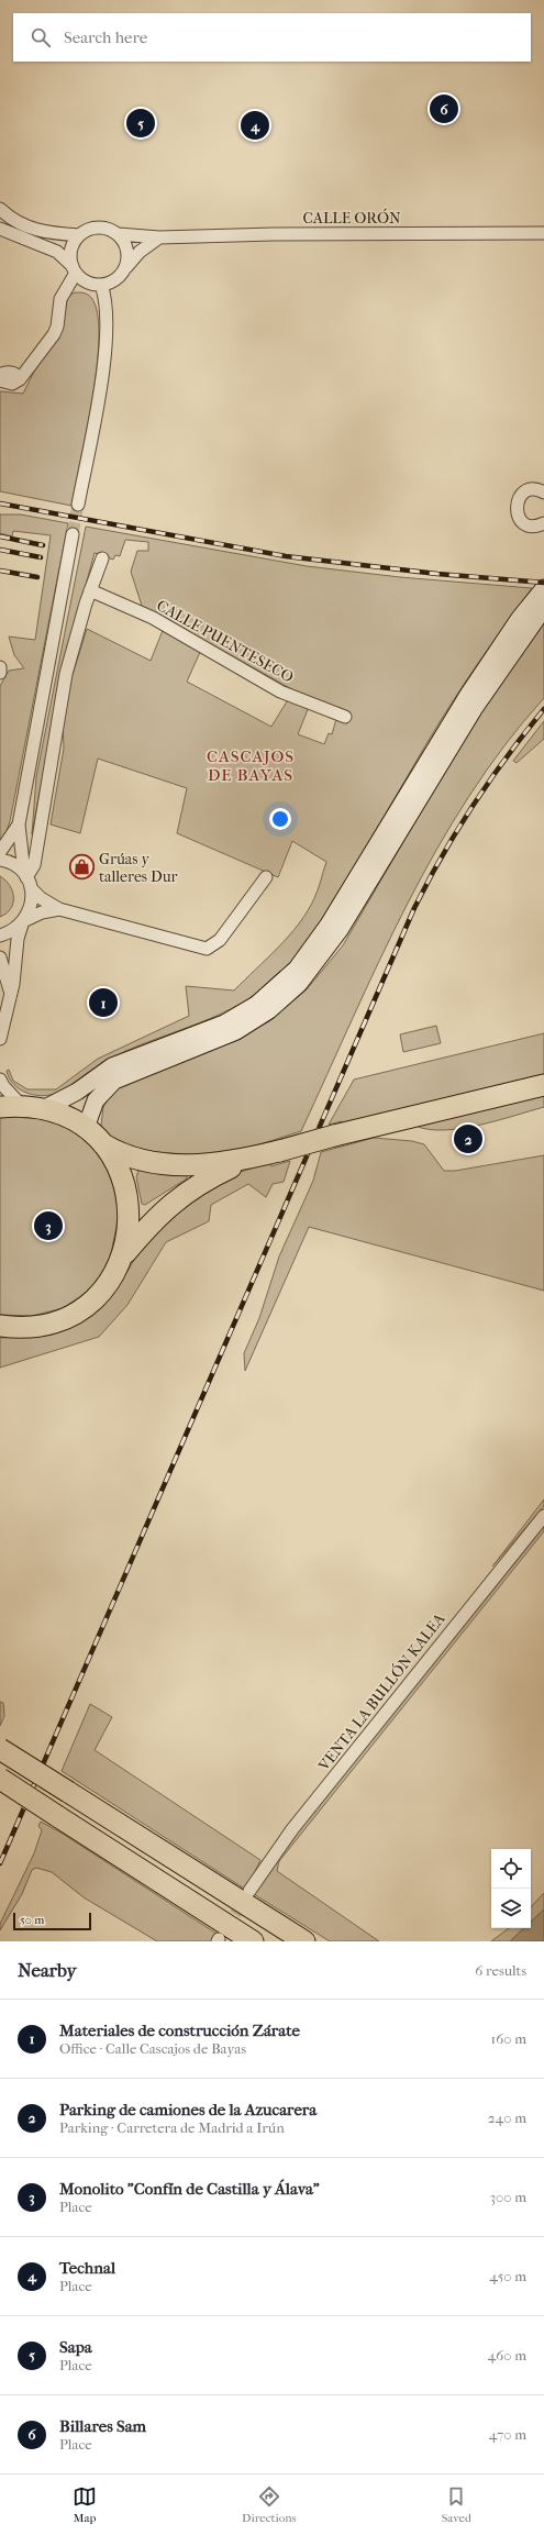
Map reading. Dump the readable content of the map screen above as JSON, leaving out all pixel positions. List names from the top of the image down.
{
  "streets": {
    "street": ["CALLE ORÓN", "CALLE PUENTESECO", "VENTA LA BULLÓN KALEA"]
  },
  "districts": ["CASCAJOS DE BAYAS"],
  "places": {
    "shop": ["Grúas y talleres Dur"]
  },
  "scale_bar": "50 m",
  "page": {
    "search": "Search here",
    "pins": [
      "6",
      "5",
      "4",
      "1",
      "2",
      "3"
    ],
    "scale": "50 m",
    "heading": ["Nearby", "6 results"],
    "list": [
      {
        "mark": "1",
        "name": "Materiales de construcción Zárate",
        "note": "Office · Calle Cascajos de Bayas",
        "value": "160 m"
      },
      {
        "mark": "2",
        "name": "Parking de camiones de la Azucarera",
        "note": "Parking · Carretera de Madrid a Irún",
        "value": "240 m"
      },
      {
        "mark": "3",
        "name": "Monolito \"Confín de Castilla y Álava\"",
        "note": "Place",
        "value": "300 m"
      },
      {
        "mark": "4",
        "name": "Technal",
        "note": "Place",
        "value": "450 m"
      },
      {
        "mark": "5",
        "name": "Sapa",
        "note": "Place",
        "value": "460 m"
      },
      {
        "mark": "6",
        "name": "Billares Sam",
        "note": "Place",
        "value": "470 m"
      }
    ],
    "nav": ["Map", "Directions", "Saved"]
  }
}
